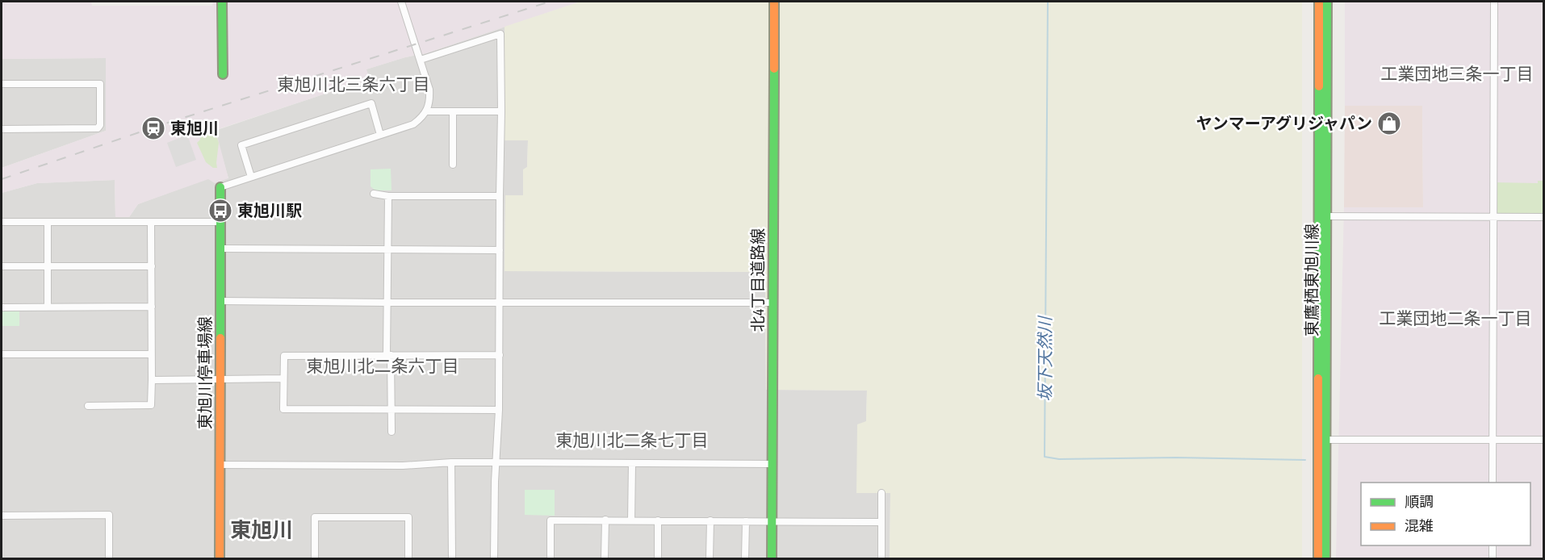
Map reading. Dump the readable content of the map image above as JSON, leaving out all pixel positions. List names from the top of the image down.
{
  "streets": {
    "main road": ["北4丁目道路線", "東鷹栖東旭川線", "東旭川停車場線"]
  },
  "districts": [
    "工業団地三条一丁目",
    "東旭川北三条六丁目",
    "工業団地二条一丁目",
    "東旭川北二条六丁目",
    "東旭川北二条七丁目",
    "東旭川"
  ],
  "water": ["坂下天然川"],
  "places": {
    "shop": ["ヤンマーアグリジャパン"],
    "station": ["東旭川"],
    "bus stop": ["東旭川駅"]
  },
  "legend": ["順調", "混雑"]
}
